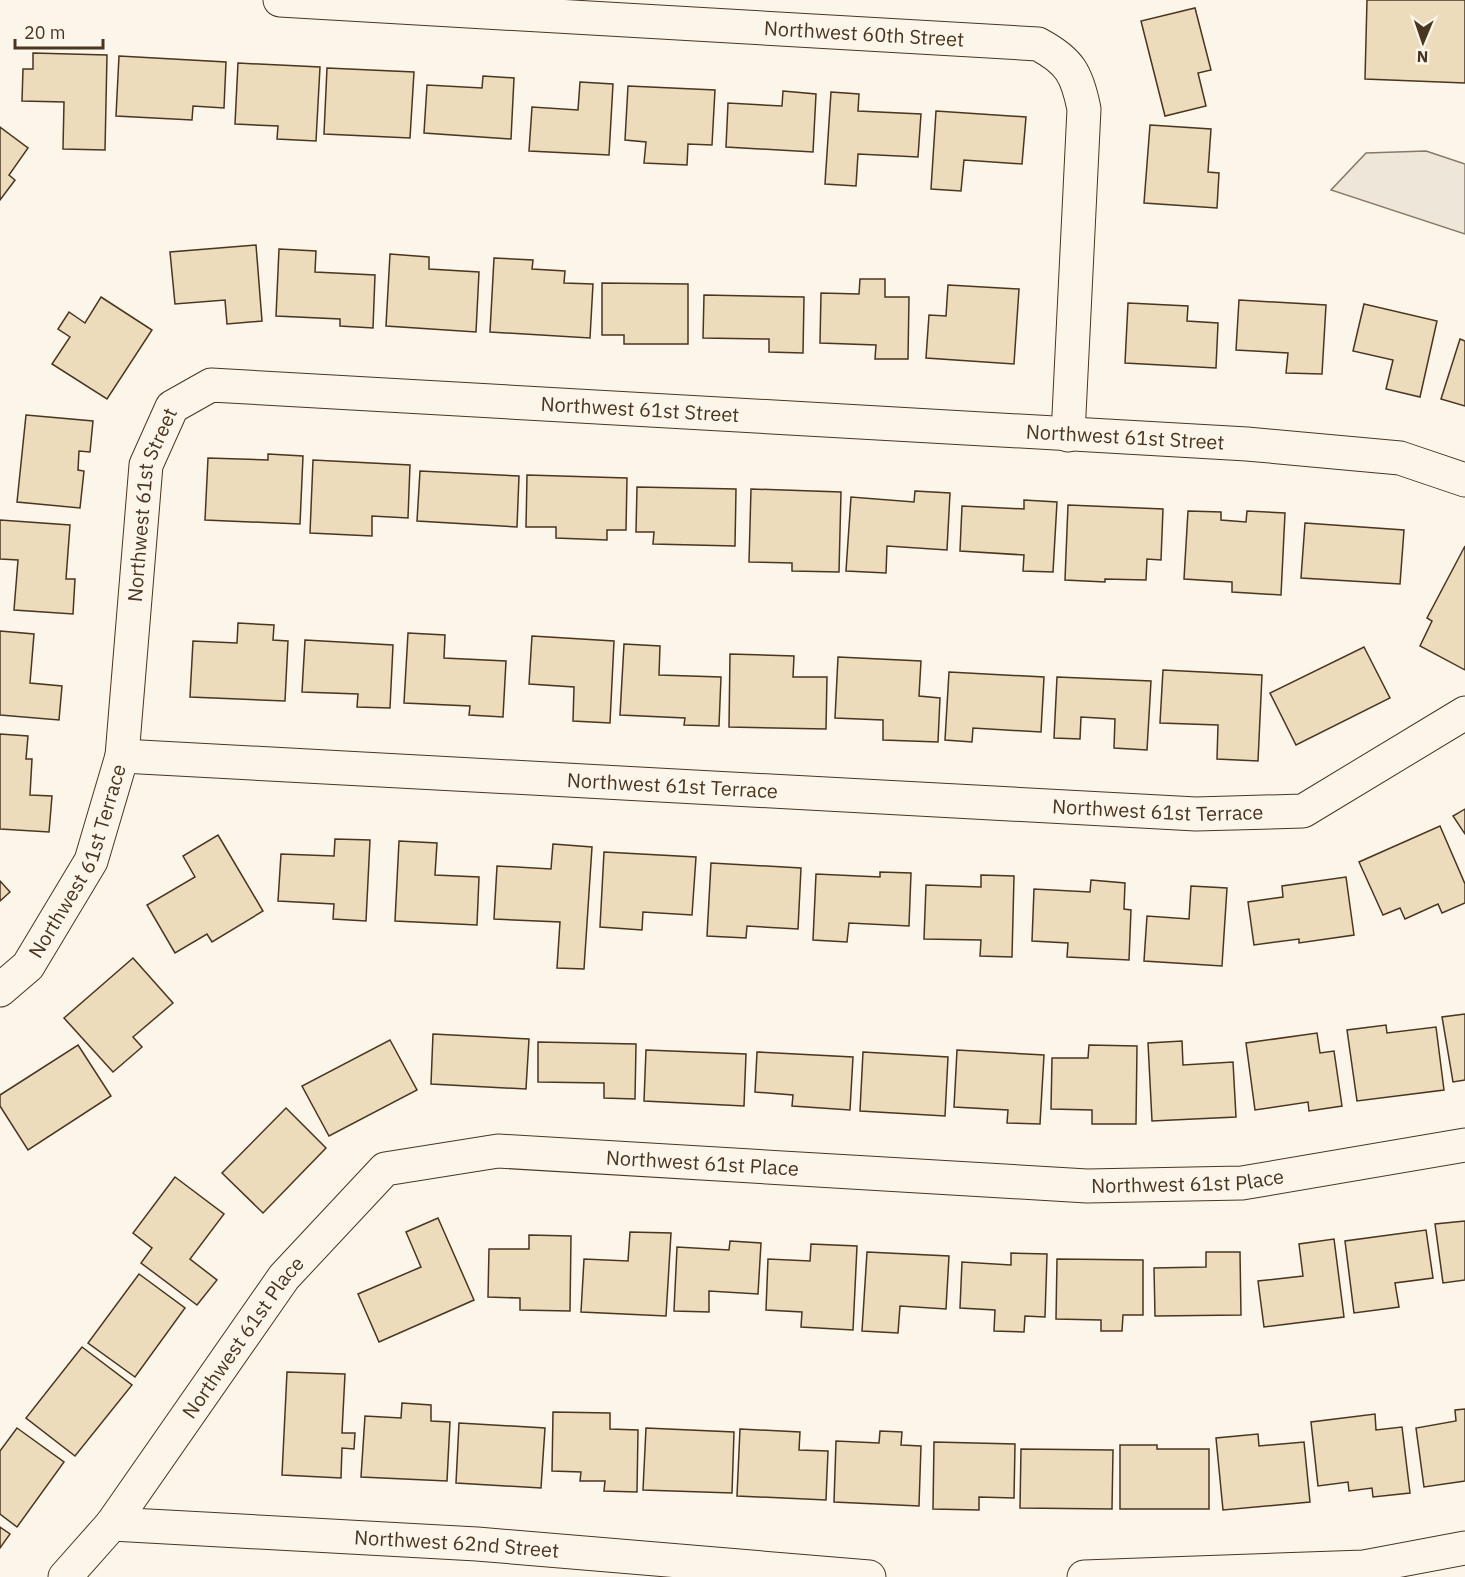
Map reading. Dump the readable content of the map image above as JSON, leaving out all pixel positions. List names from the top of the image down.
{
  "streets": {
    "street": [
      "Northwest 60th Street",
      "Northwest 61st Street",
      "Northwest 61st Terrace",
      "Northwest 61st Place",
      "Northwest 62nd Street"
    ]
  },
  "crossings": [
    ["Northwest 60th Street", "Northwest 61st Street"],
    ["Northwest 61st Street", "Northwest 61st Terrace"],
    ["Northwest 61st Place", "Northwest 62nd Street"]
  ],
  "scale_bar": "20 m",
  "north": "bottom"
}
